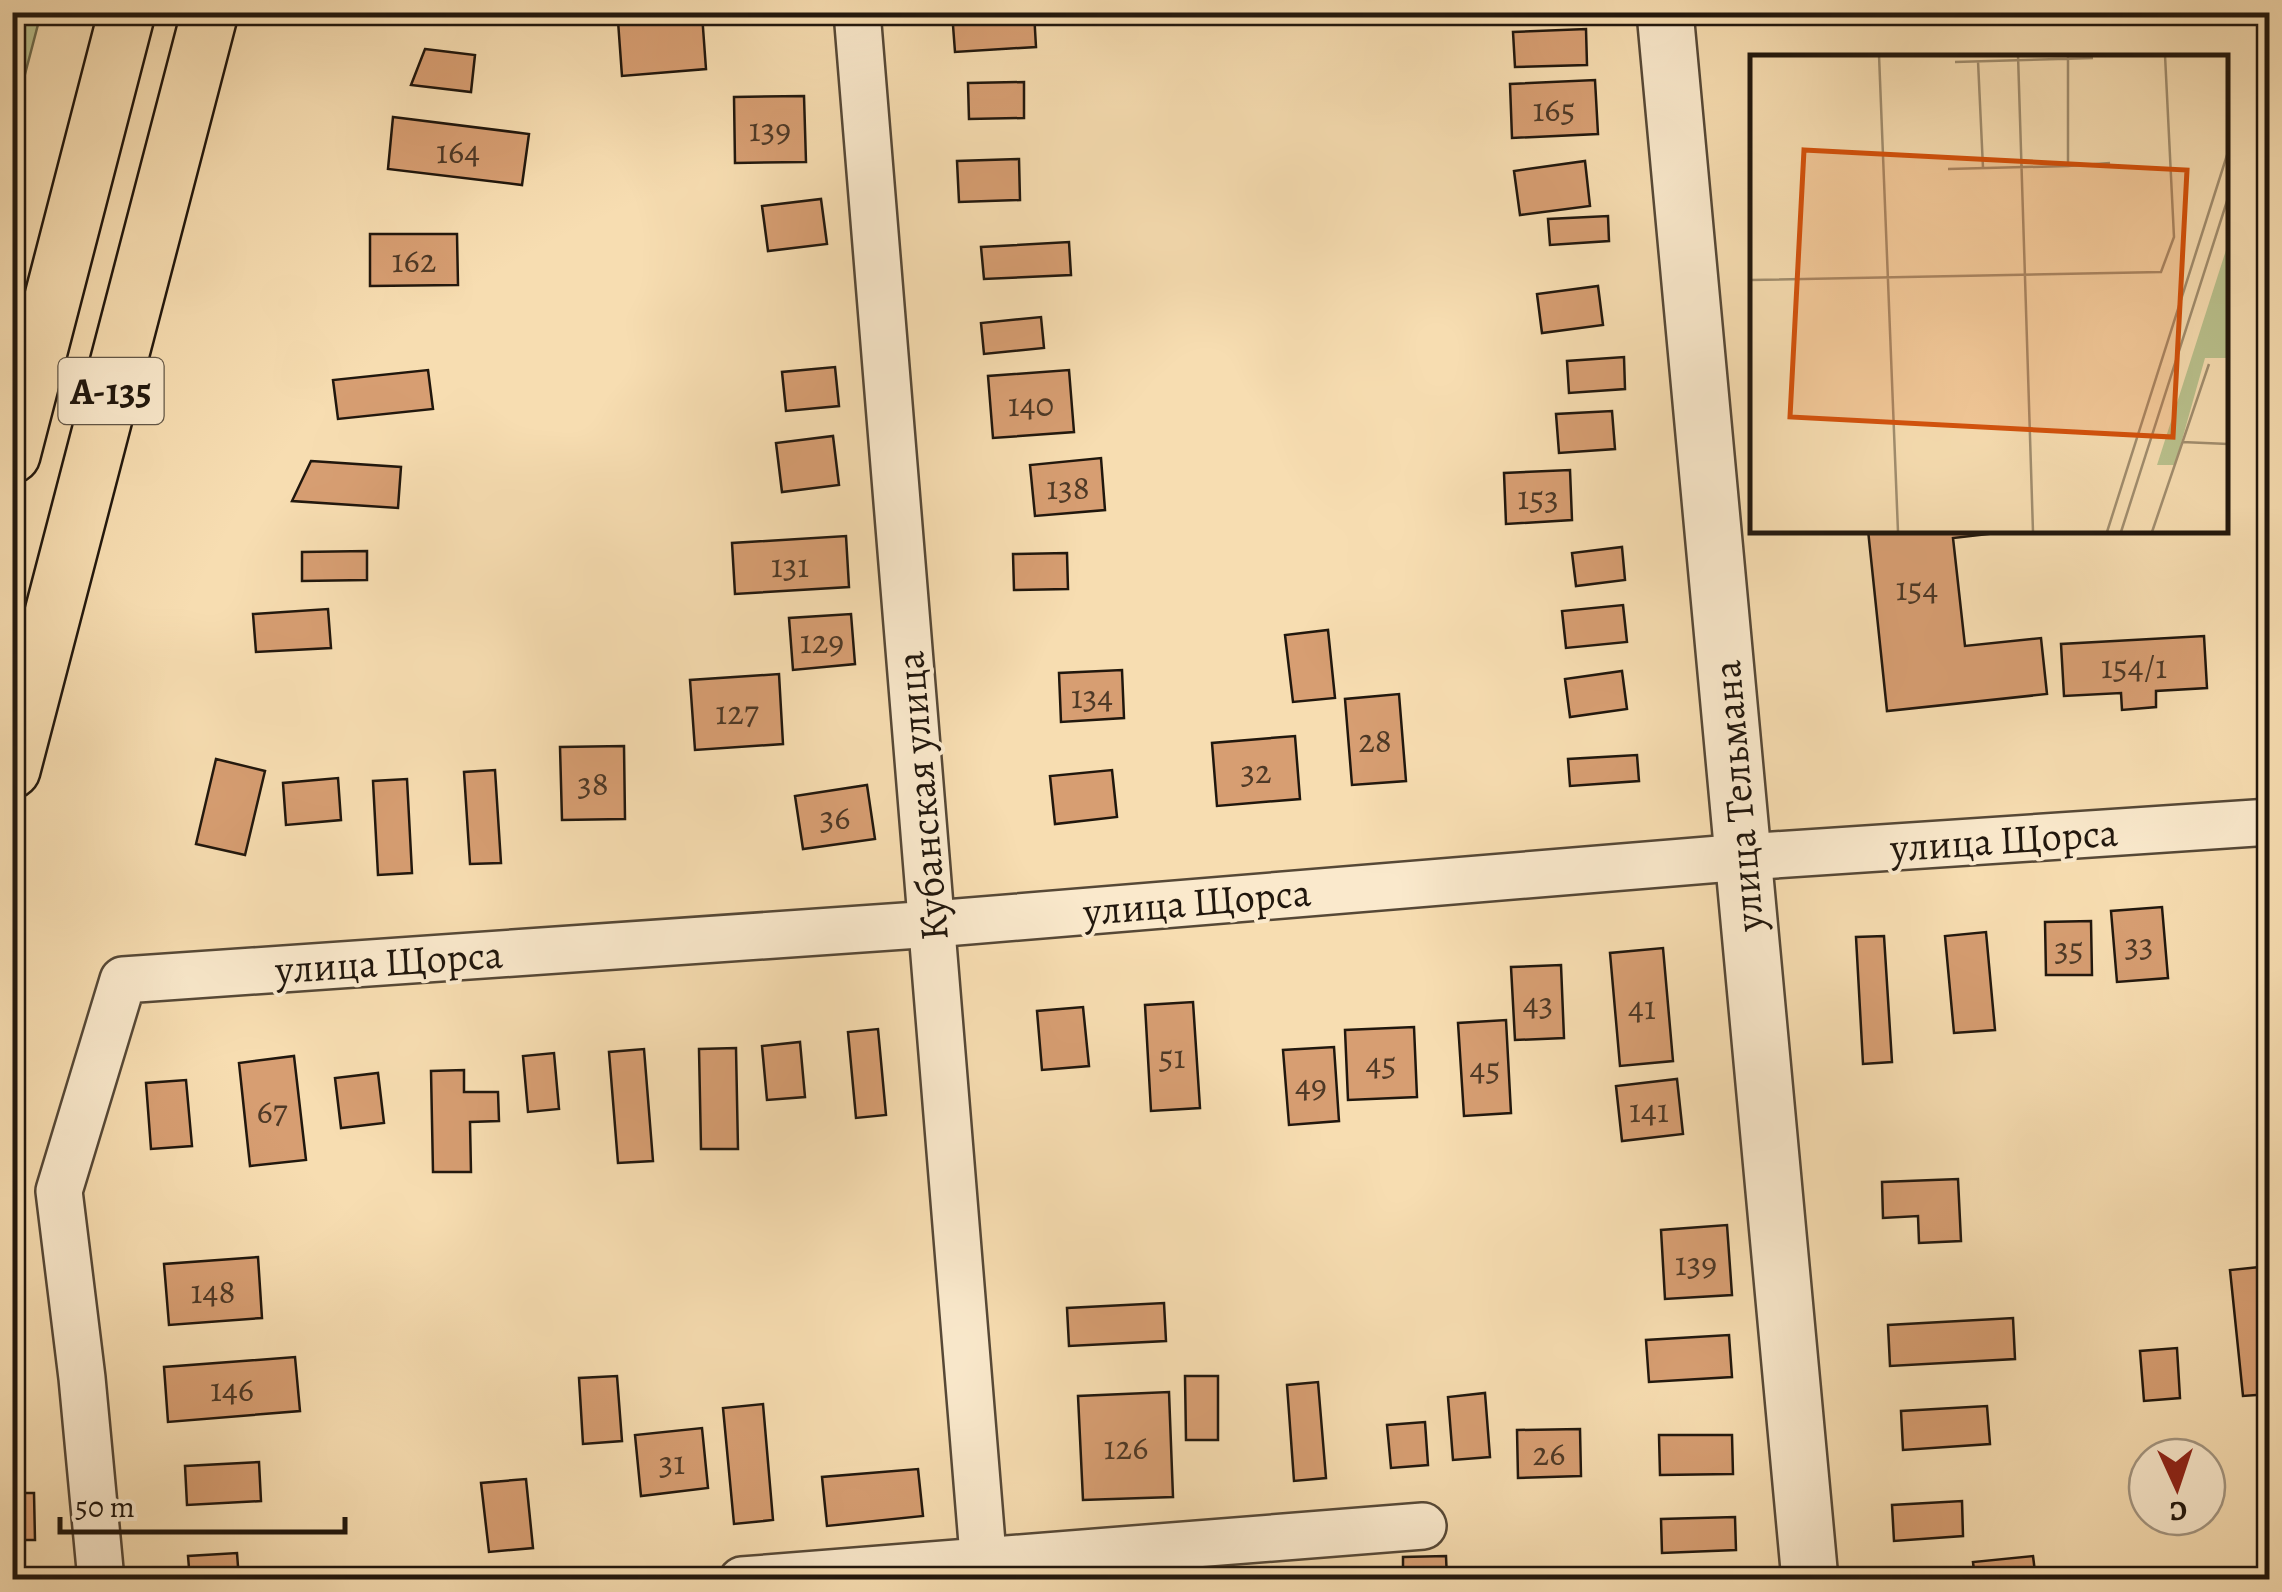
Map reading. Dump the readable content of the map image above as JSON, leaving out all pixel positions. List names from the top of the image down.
{
  "streets": {
    "highway": ["А-135"],
    "street": ["Кубанская улица", "улица Тельмана", "улица Щорса"]
  },
  "crossings": [
    ["Кубанская улица", "улица Щорса"],
    ["улица Тельмана", "улица Щорса"]
  ],
  "house_numbers": [
    "165",
    "139",
    "164",
    "162",
    "140",
    "138",
    "153",
    "131",
    "154",
    "129",
    "154/1",
    "134",
    "127",
    "28",
    "32",
    "38",
    "36",
    "33",
    "35",
    "43",
    "41",
    "51",
    "45",
    "45",
    "49",
    "141",
    "67",
    "139",
    "148",
    "146",
    "126",
    "26",
    "31"
  ],
  "scale_bar": "50 m",
  "north": "bottom"
}
